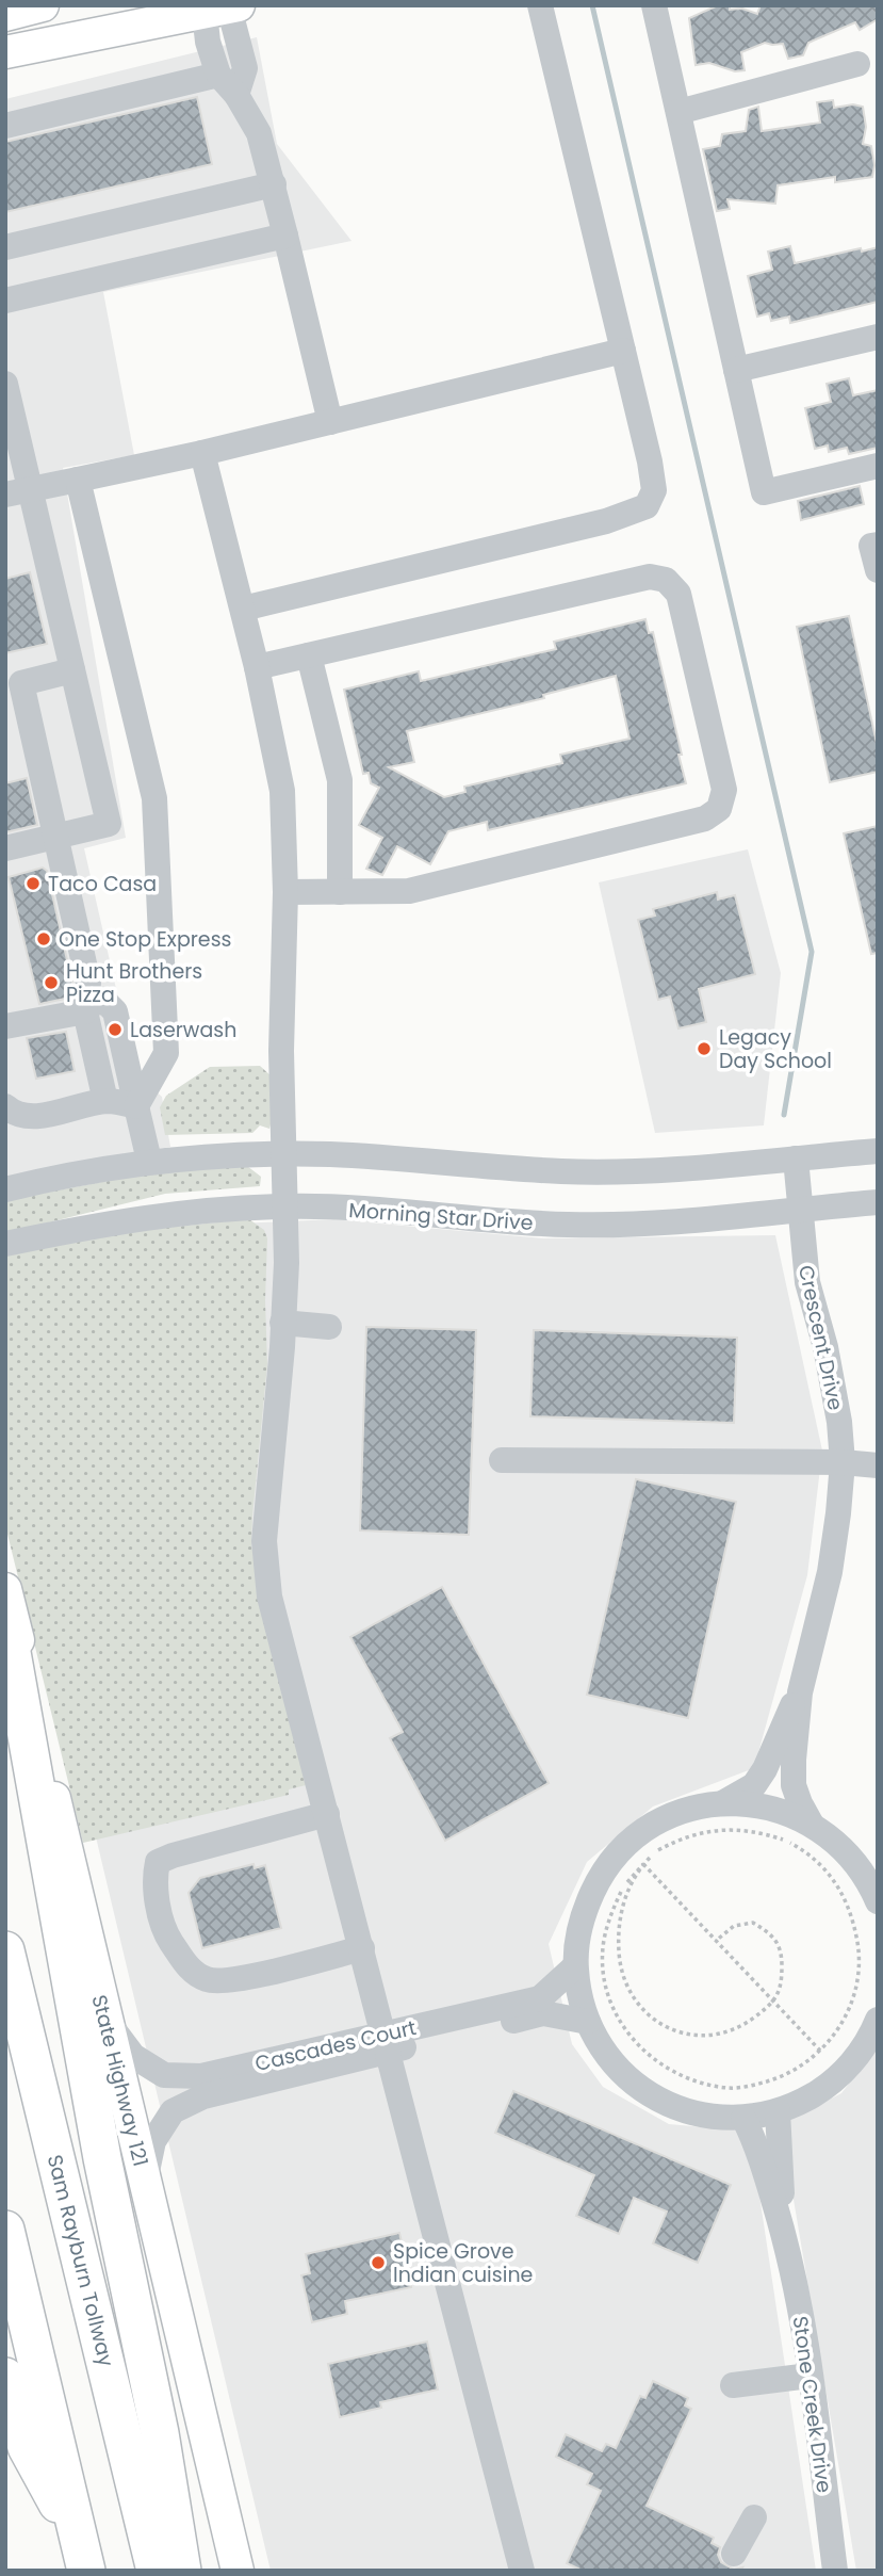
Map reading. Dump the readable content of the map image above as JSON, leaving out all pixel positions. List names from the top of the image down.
{
  "streets": {
    "highway": ["Sam Rayburn Tollway"],
    "main road": ["State Highway 121"],
    "street": [
      "Morning Star Drive",
      "Crescent Drive",
      "Cascades Court",
      "Stone Creek Drive"
    ]
  },
  "crossings": [
    ["Morning Star Drive", "Crescent Drive"],
    ["Cascades Court", "State Highway 121"]
  ],
  "places": [
    "Taco Casa",
    "One Stop Express",
    "Hunt Brothers Pizza",
    "Laserwash",
    "Legacy Day School",
    "Spice Grove Indian cuisine"
  ]
}
